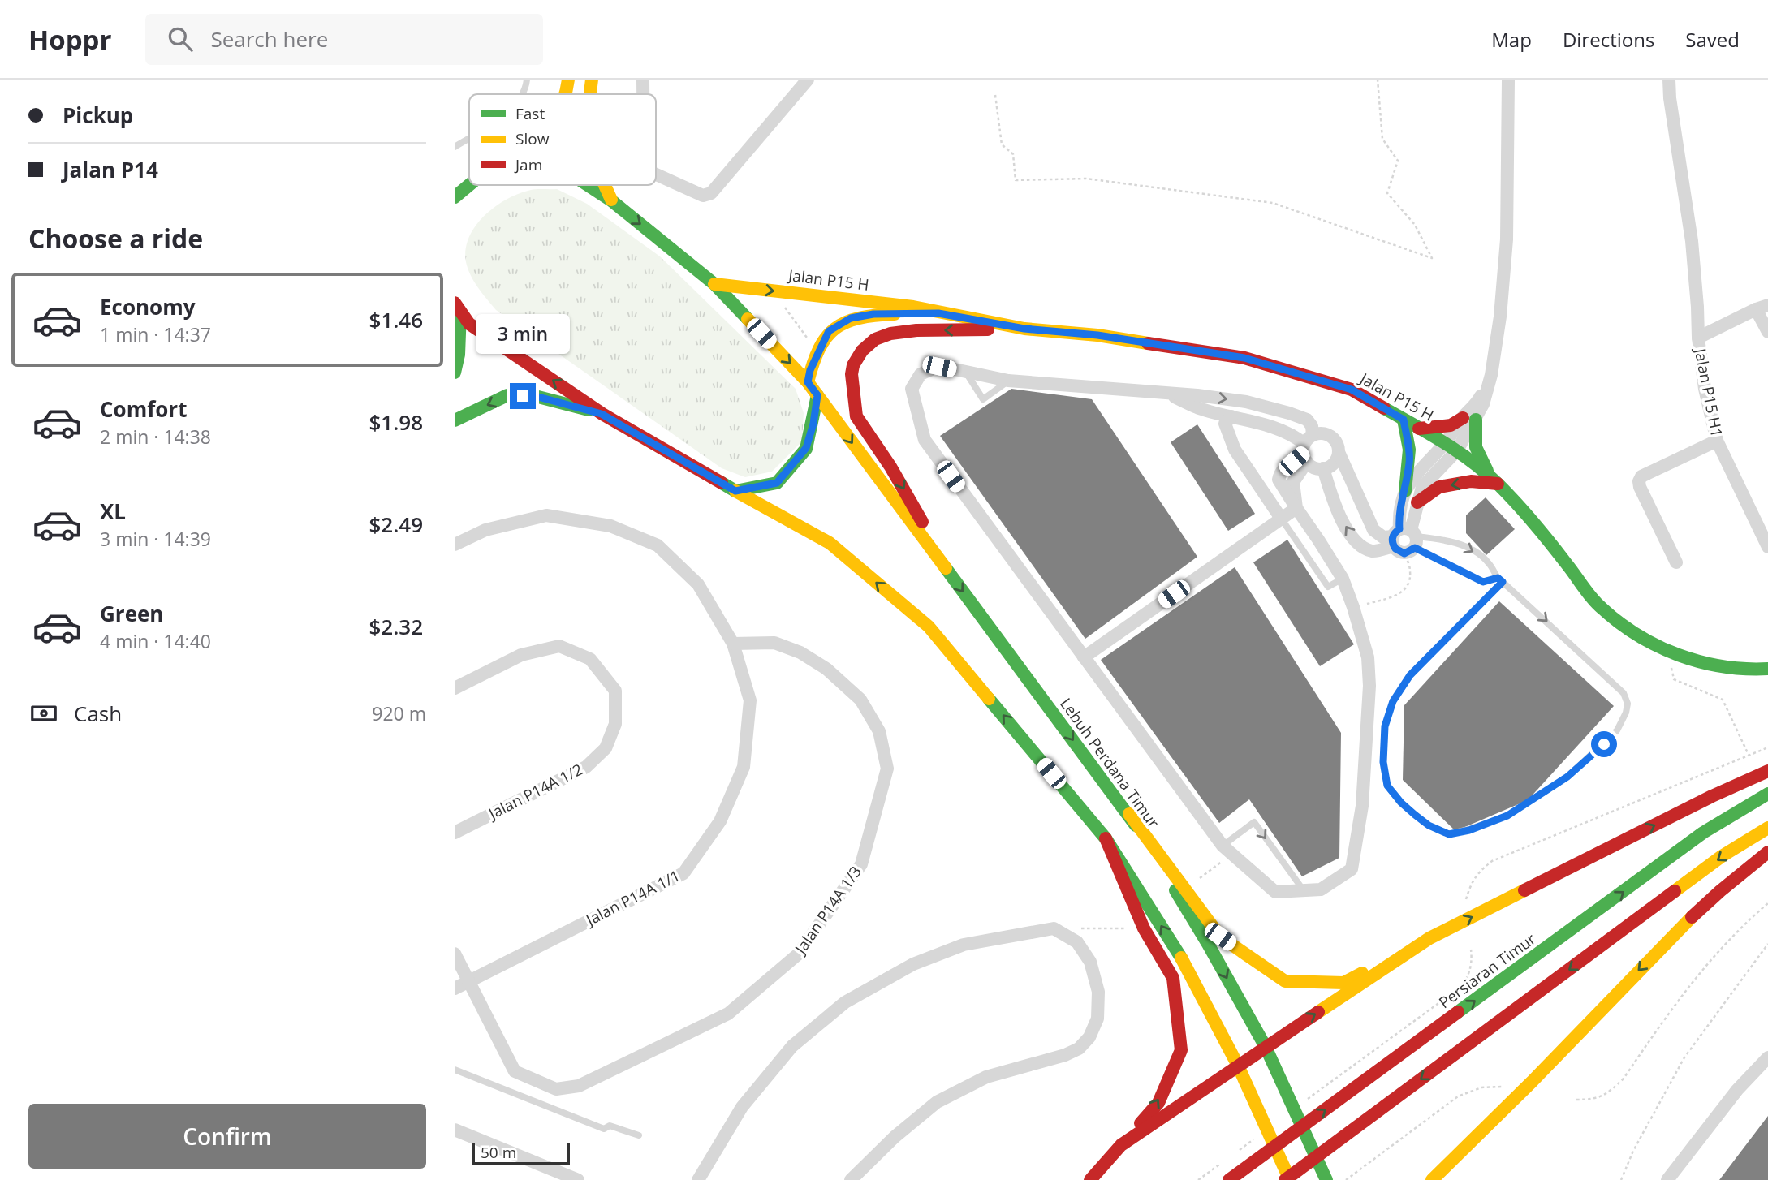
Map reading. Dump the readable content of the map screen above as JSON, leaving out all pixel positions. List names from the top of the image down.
{
  "streets": {
    "main road": ["Jalan P15 H", "Lebuh Perdana Timur", "Persiaran Timur"],
    "street": [
      "Jalan P15 H1",
      "Jalan P14A 1/2",
      "Jalan P14A 1/1",
      "Jalan P14A 1/3"
    ]
  },
  "crossings": [
    ["Jalan P15 H", "Lebuh Perdana Timur"],
    ["Jalan P14A 1/1", "Jalan P14A 1/3"]
  ],
  "legend": ["Fast", "Slow", "Jam"],
  "scale_bar": "50 m",
  "page": {
    "header": "Hoppr",
    "search": "Search here",
    "nav": ["Map", "Directions", "Saved"],
    "banner": ["Pickup", "Jalan P14"],
    "heading": "Choose a ride",
    "list": [
      {
        "name": "Economy",
        "note": "1 min · 14:37",
        "value": "$1.46"
      },
      {
        "name": "Comfort",
        "note": "2 min · 14:38",
        "value": "$1.98"
      },
      {
        "name": "XL",
        "note": "3 min · 14:39",
        "value": "$2.49"
      },
      {
        "name": "Green",
        "note": "4 min · 14:40",
        "value": "$2.32"
      }
    ],
    "bubble": "3 min",
    "pay": ["Cash", "920 m"],
    "buttons": "Confirm",
    "scale": "50 m"
  }
}
